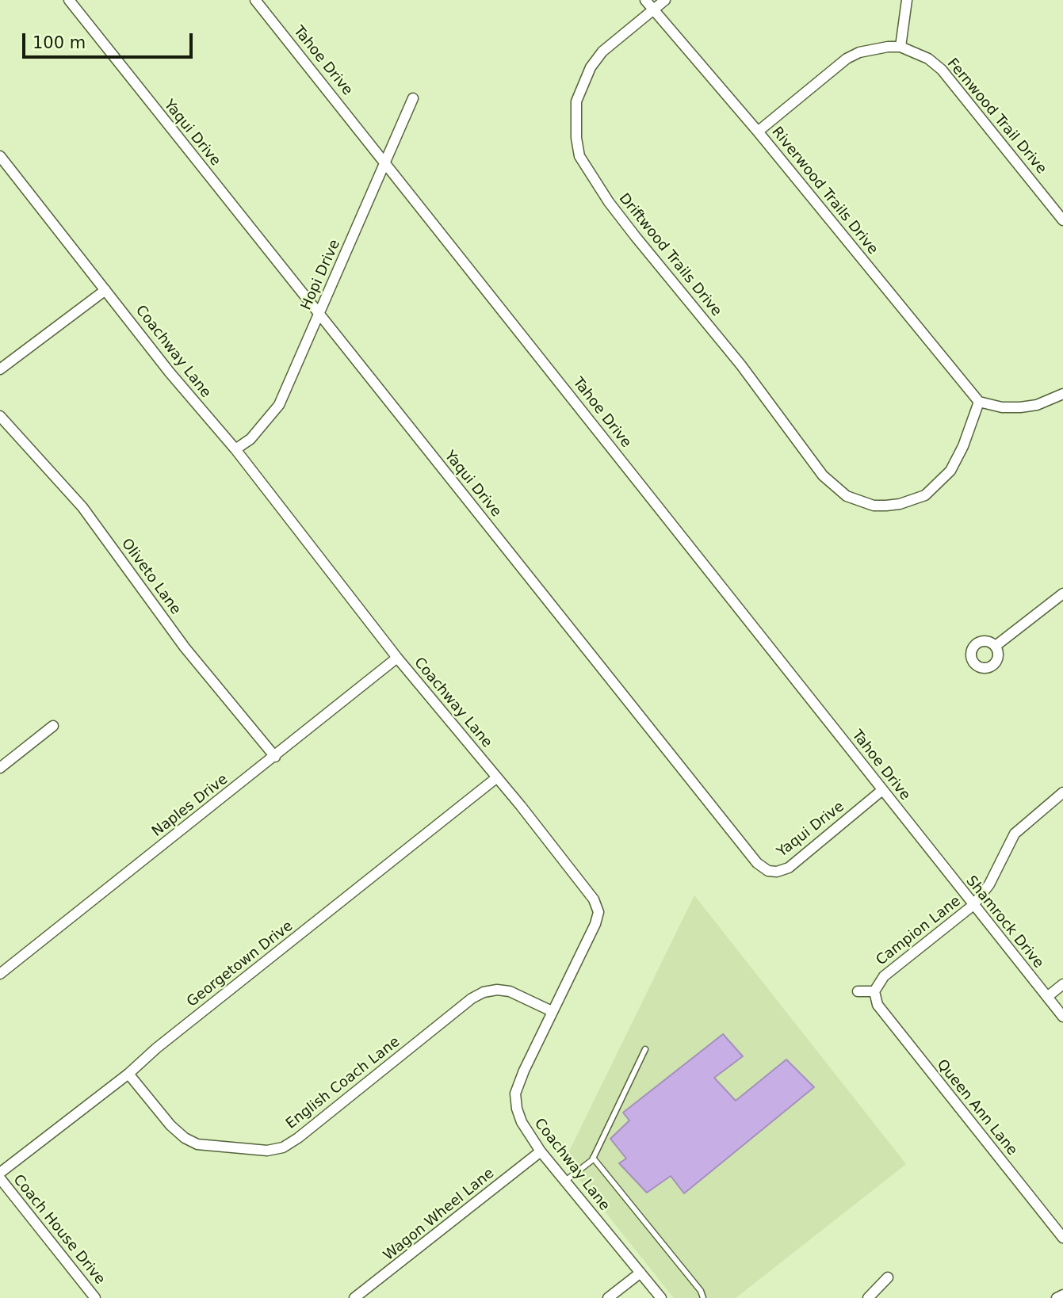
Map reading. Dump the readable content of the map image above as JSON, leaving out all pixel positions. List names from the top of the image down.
{
  "streets": {
    "street": [
      "Tahoe Drive",
      "Fernwood Trail Drive",
      "Yaqui Drive",
      "Riverwood Trails Drive",
      "Driftwood Trails Drive",
      "Hopi Drive",
      "Coachway Lane",
      "Oliveto Lane",
      "Naples Drive",
      "Shamrock Drive",
      "Campion Lane",
      "Georgetown Drive",
      "English Coach Lane",
      "Queen Ann Lane",
      "Wagon Wheel Lane",
      "Coach House Drive"
    ]
  },
  "crossings": [
    ["Tahoe Drive", "Yaqui Drive"],
    ["Tahoe Drive", "Hopi Drive"],
    ["Tahoe Drive", "Shamrock Drive"],
    ["Fernwood Trail Drive", "Riverwood Trails Drive"],
    ["Yaqui Drive", "Hopi Drive"],
    ["Riverwood Trails Drive", "Driftwood Trails Drive"],
    ["Hopi Drive", "Coachway Lane"],
    ["Coachway Lane", "Naples Drive"],
    ["Coachway Lane", "Georgetown Drive"],
    ["Coachway Lane", "English Coach Lane"],
    ["Coachway Lane", "Wagon Wheel Lane"],
    ["Oliveto Lane", "Naples Drive"],
    ["Shamrock Drive", "Campion Lane"],
    ["Campion Lane", "Queen Ann Lane"],
    ["Georgetown Drive", "English Coach Lane"]
  ],
  "scale_bar": "100 m"
}
